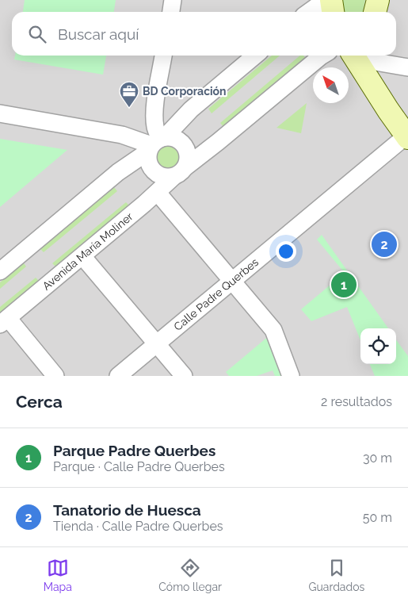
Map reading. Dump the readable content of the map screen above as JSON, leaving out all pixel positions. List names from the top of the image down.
{
  "streets": {
    "street": ["Avenida María Moliner", "Calle Padre Querbes"]
  },
  "places": {
    "office": ["BD Corporación"]
  },
  "north": "top left",
  "page": {
    "search": "Buscar aquí",
    "pins": ["2", "1"],
    "heading": ["Cerca", "2 resultados"],
    "list": [
      {
        "mark": "1",
        "name": "Parque Padre Querbes",
        "note": "Parque · Calle Padre Querbes",
        "value": "30 m"
      },
      {
        "mark": "2",
        "name": "Tanatorio de Huesca",
        "note": "Tienda · Calle Padre Querbes",
        "value": "50 m"
      }
    ],
    "nav": ["Mapa", "Cómo llegar", "Guardados"]
  }
}
